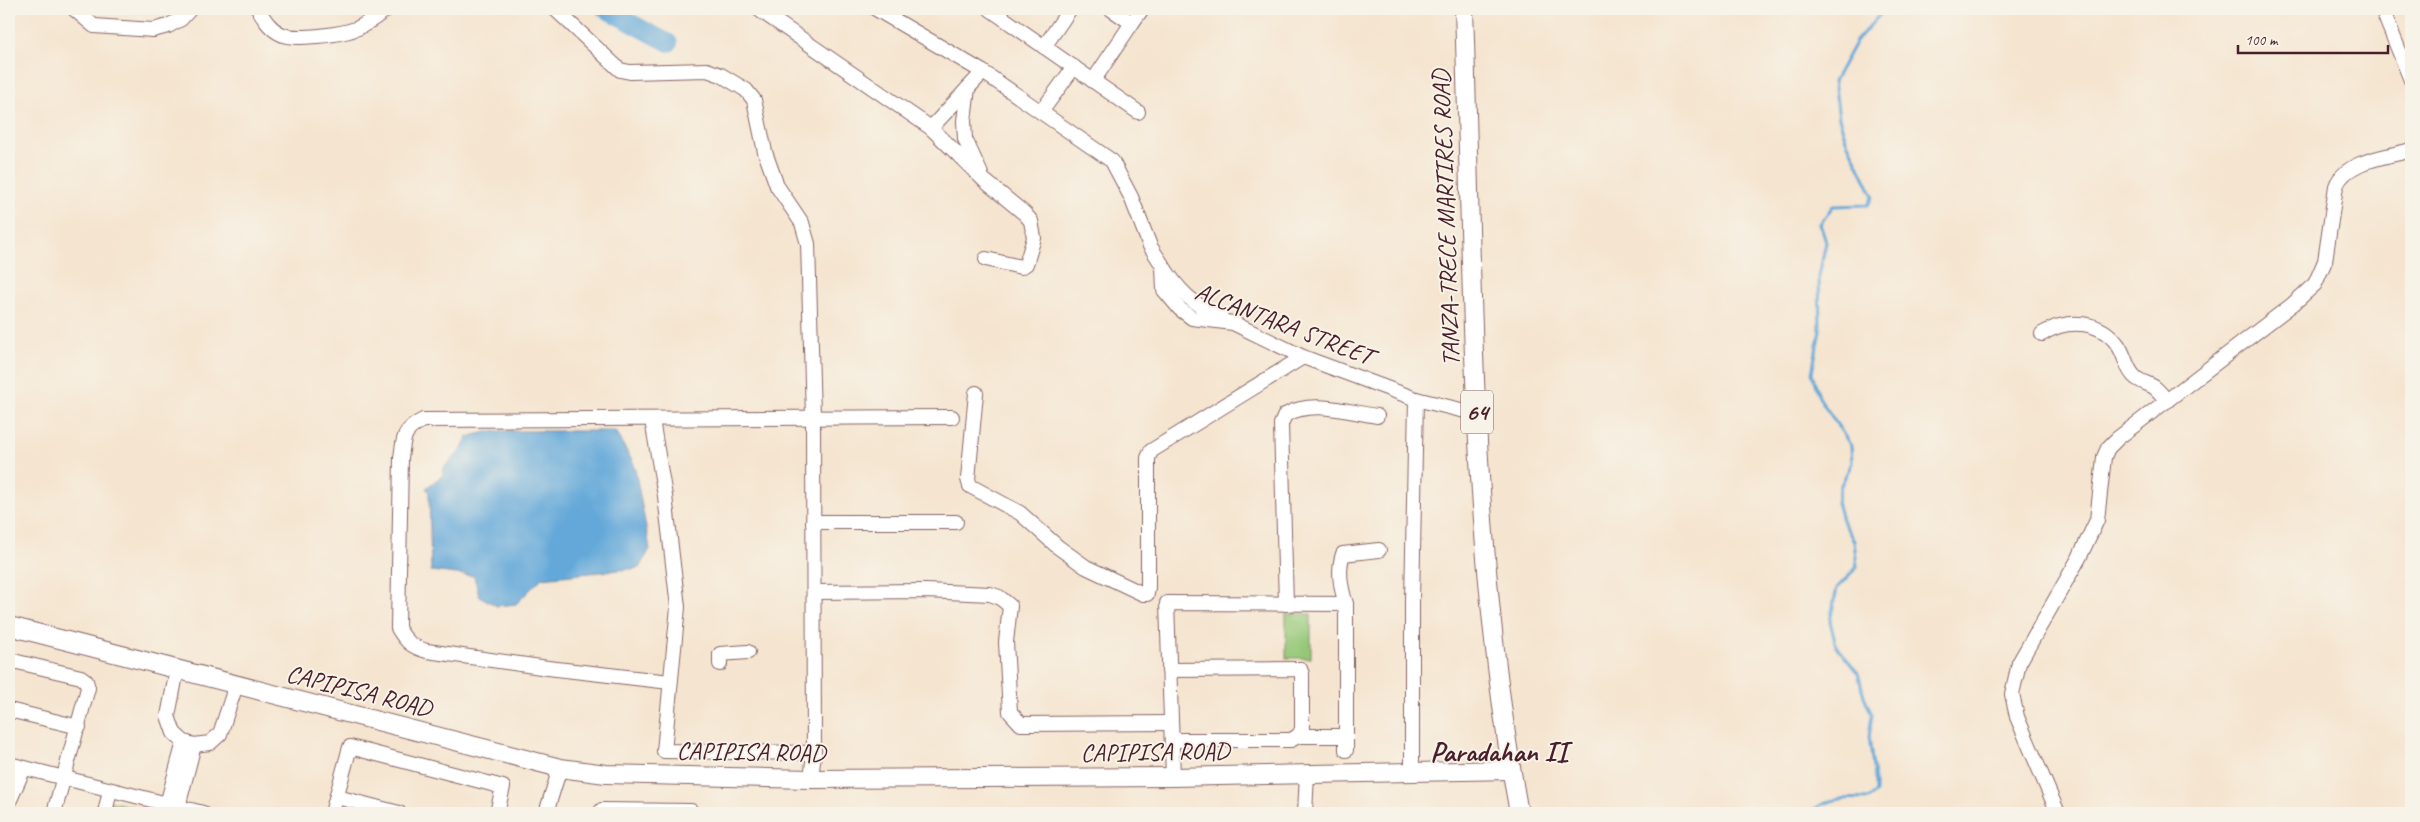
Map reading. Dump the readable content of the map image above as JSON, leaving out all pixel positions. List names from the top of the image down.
{
  "streets": {
    "main road": ["TANZA-TRECE MARTIRES ROAD", "64", "CAPIPISA ROAD"],
    "street": ["ALCANTARA STREET"]
  },
  "crossings": [
    ["TANZA-TRECE MARTIRES ROAD", "ALCANTARA STREET"],
    ["TANZA-TRECE MARTIRES ROAD", "CAPIPISA ROAD"]
  ],
  "districts": ["Paradahan II"],
  "scale_bar": "100 m"
}
